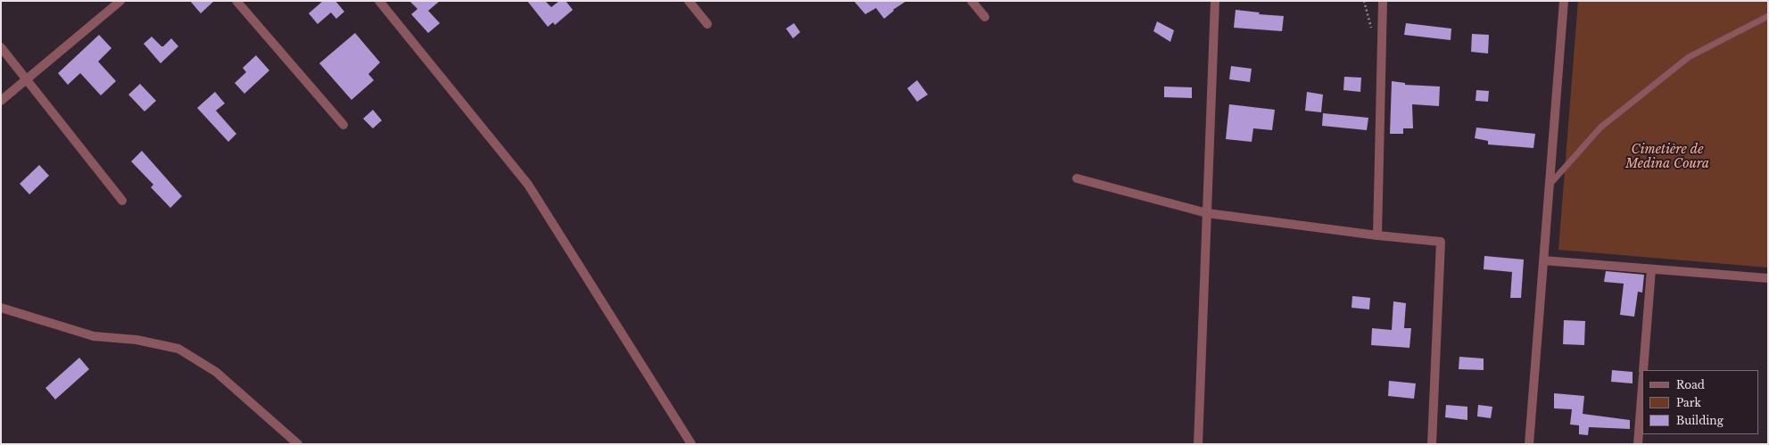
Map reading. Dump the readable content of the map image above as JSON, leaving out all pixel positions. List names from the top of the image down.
{
  "parks": ["Cimetière de Medina Coura"],
  "legend": ["Road", "Park", "Building"]
}
